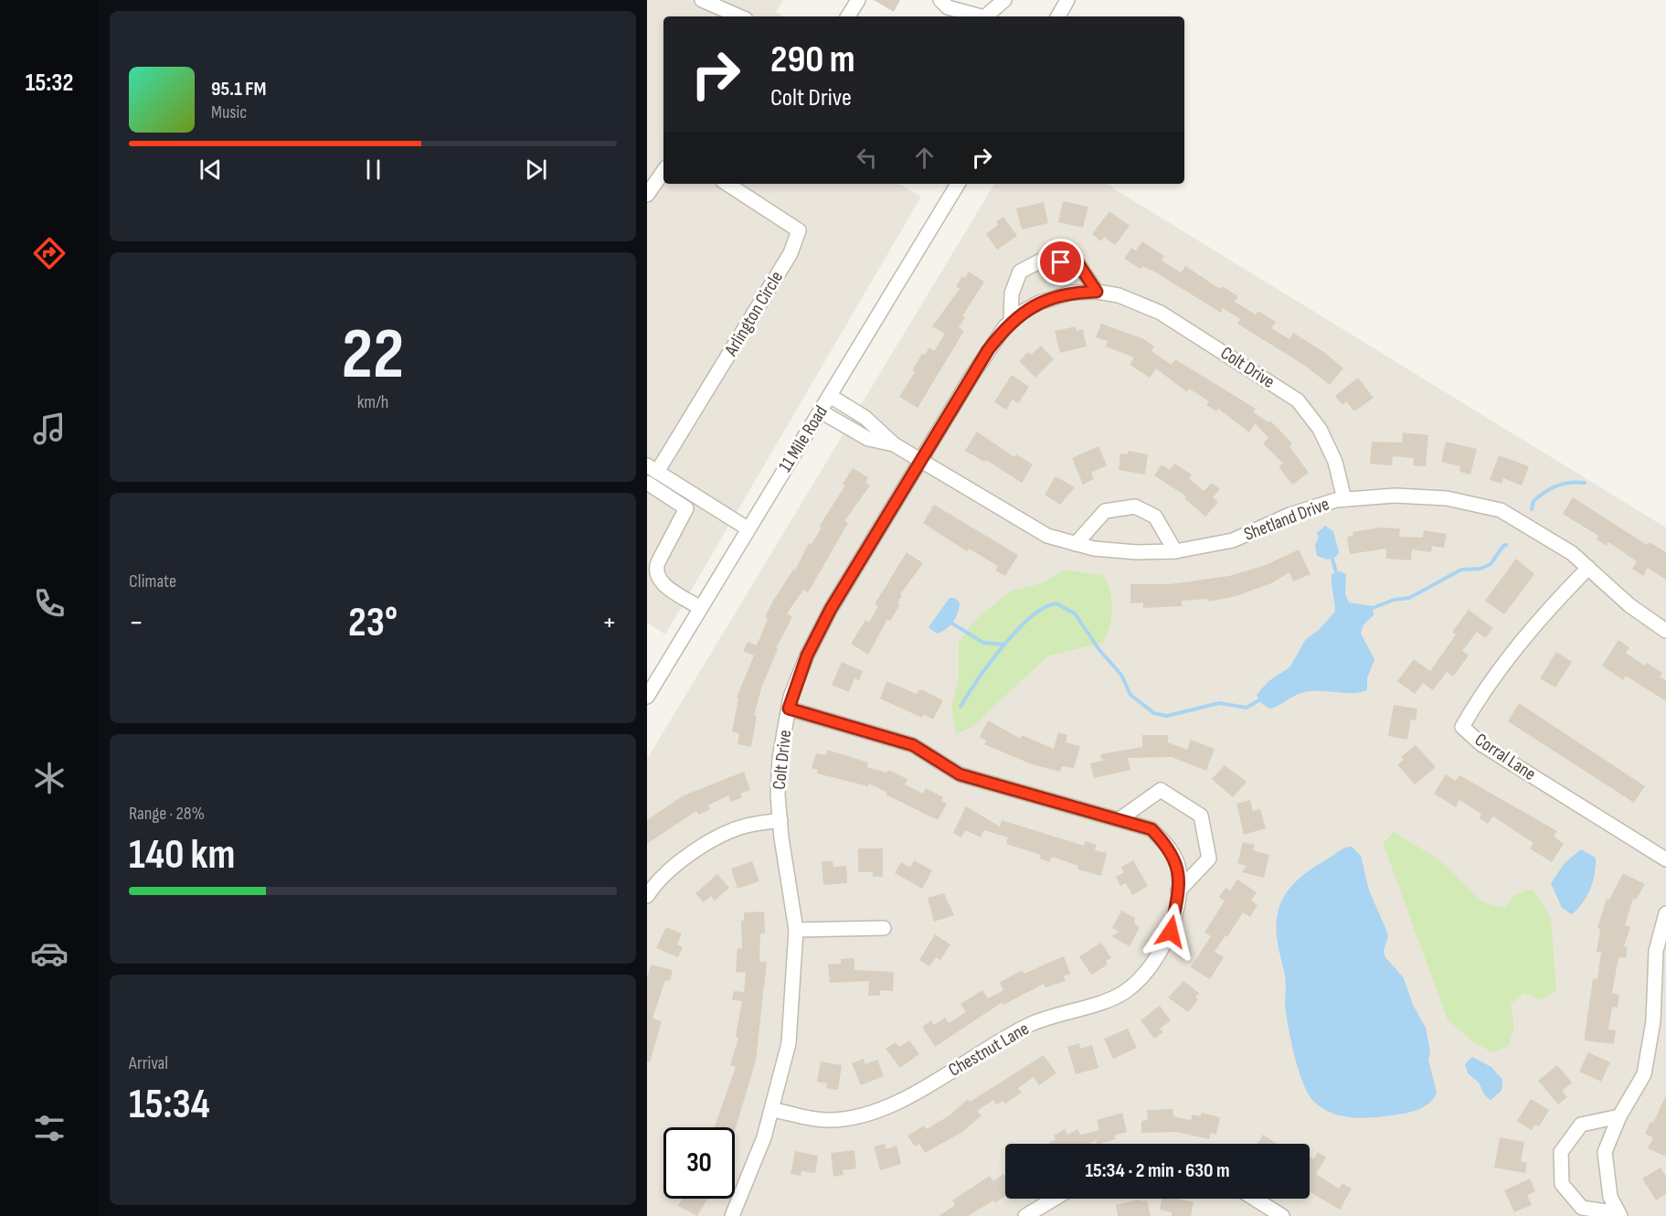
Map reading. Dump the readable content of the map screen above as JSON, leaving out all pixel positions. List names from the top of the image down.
{
  "streets": {
    "street": [
      "Arlington Circle",
      "Colt Drive",
      "11 Mile Road",
      "Shetland Drive",
      "Corral Lane",
      "Chestnut Lane"
    ]
  },
  "crossings": [
    ["Colt Drive", "Shetland Drive"],
    ["Colt Drive", "Chestnut Lane"],
    ["11 Mile Road", "Shetland Drive"],
    ["Shetland Drive", "Corral Lane"]
  ],
  "page": {
    "tabs": "15:32",
    "turn": ["290 m", "Colt Drive"],
    "song": ["95.1 FM", "Music"],
    "tile": [
      ["22", "km/h"],
      "Climate",
      ["Range · 28%", "140 km"],
      ["Arrival", "15:34"]
    ],
    "heat": ["−", "23°", "+"],
    "limit": "30",
    "trip": "15:34 · 2 min · 630 m"
  }
}
